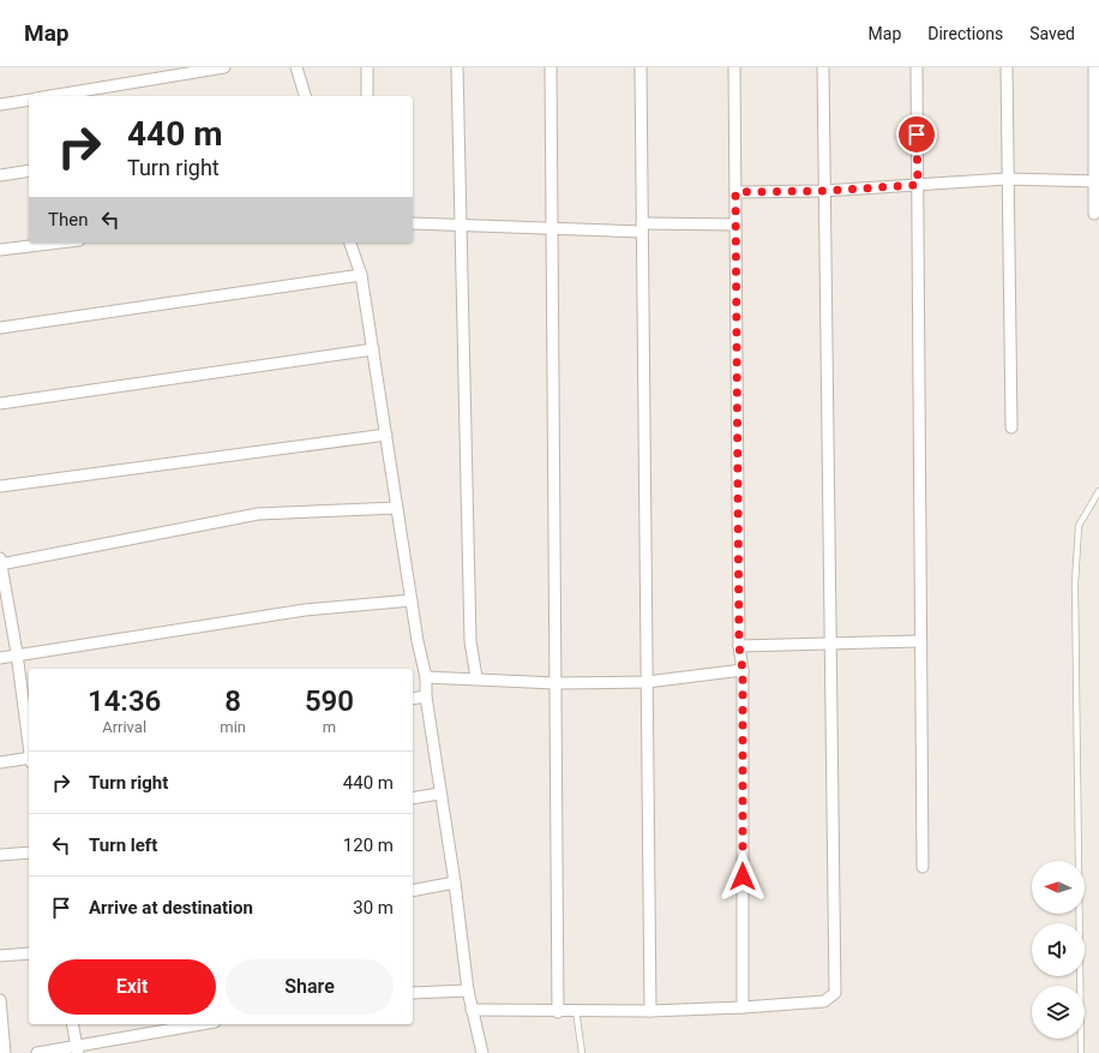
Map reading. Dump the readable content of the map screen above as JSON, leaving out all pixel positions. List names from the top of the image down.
{
  "north": "left",
  "page": {
    "header": "Map",
    "nav": ["Map", "Directions", "Saved"],
    "turn": ["440 m", "Turn right"],
    "then": "Then",
    "eta": [
      "14:36",
      "Arrival",
      "8",
      "min",
      "590",
      "m"
    ],
    "list": [
      {
        "name": "Turn right",
        "value": "440 m"
      },
      {
        "name": "Turn left",
        "value": "120 m"
      },
      {
        "name": "Arrive at destination",
        "value": "30 m"
      }
    ],
    "buttons": ["Exit", "Share"]
  }
}
